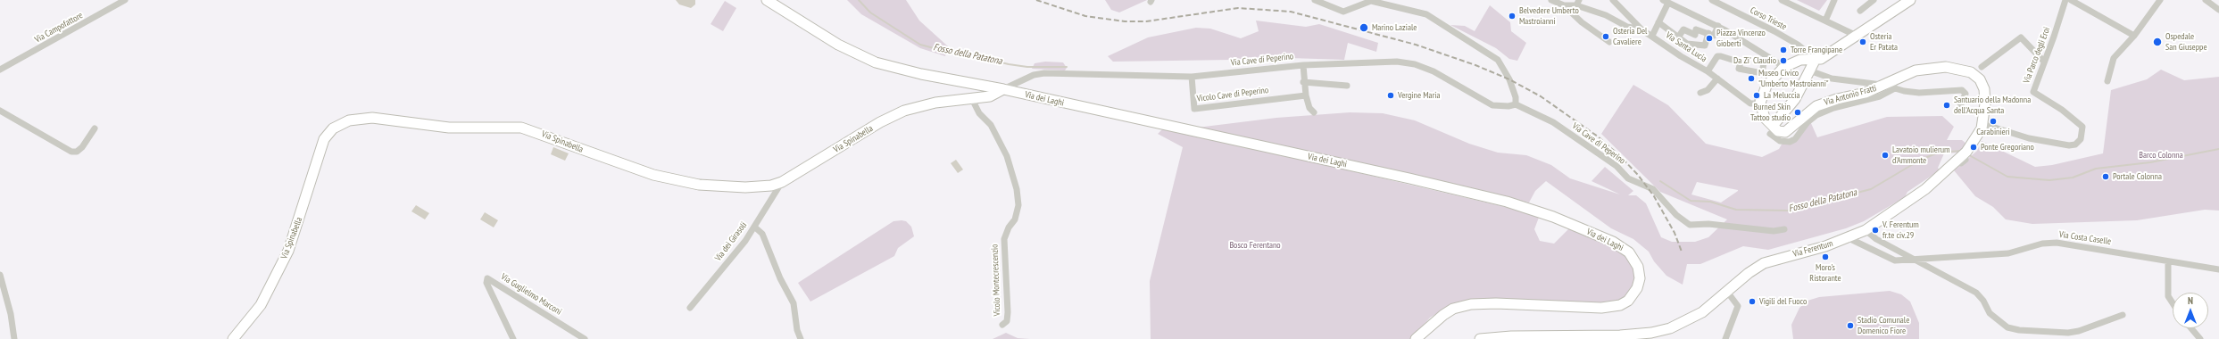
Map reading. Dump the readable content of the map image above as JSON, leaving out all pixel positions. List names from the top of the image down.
{
  "streets": {
    "main road": [
      "Via Antonio Fratti",
      "Via dei Laghi",
      "Via Spinabella",
      "Via Ferentum"
    ],
    "street": [
      "Corso Trieste",
      "Via Campofattore",
      "Via Santa Lucia",
      "Via Parco degli Eroi",
      "Via Cave di Peperino",
      "Vicolo Cave di Peperino",
      "Via Costa Caselle",
      "Via dei Girasoli",
      "Vicolo Montecrescenzio",
      "Via Guglielmo Marconi"
    ]
  },
  "crossings": [
    ["Via Parco degli Eroi", "Via Ferentum"],
    ["Via Cave di Peperino", "Vicolo Cave di Peperino"],
    ["Via Cave di Peperino", "Via dei Laghi"],
    ["Via Cave di Peperino", "Via Spinabella"],
    ["Via Antonio Fratti", "Via Ferentum"],
    ["Via dei Laghi", "Via Spinabella"],
    ["Via Spinabella", "Via dei Girasoli"],
    ["Via Spinabella", "Vicolo Montecrescenzio"],
    ["Via Costa Caselle", "Via Ferentum"]
  ],
  "water": ["Fosso della Patatona"],
  "parks": ["Barco Colonna", "Bosco Ferentano"],
  "places": [
    "Belvedere Umberto Mastroianni",
    "Marino Laziale",
    "Osteria Del Cavaliere",
    "Piazza Vincenzo Gioberti",
    "Osteria Er Patata",
    "Ospedale San Giuseppe",
    "Torre Frangipane",
    "Da Zi' Claudio",
    "Museo Civico \"Umberto Mastroianni\"",
    "Vergine Maria",
    "La Meluccia",
    "Santuario della Madonna dell'Acqua Santa",
    "Burned Skin Tattoo studio",
    "Carabinieri",
    "Ponte Gregoriano",
    "Lavatoio mulierum d’Ammonte",
    "Portale Colonna",
    "V. Ferentum fr.te civ.29",
    "Moro's Ristorante",
    "Vigili del Fuoco",
    "Stadio Comunale Domenico Fiore"
  ],
  "north": "top"
}
